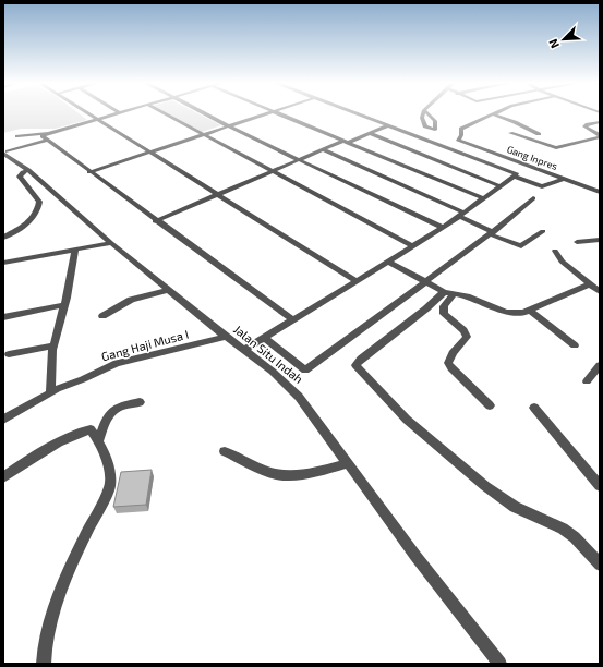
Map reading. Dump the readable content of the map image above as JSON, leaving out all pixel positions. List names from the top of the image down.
{
  "streets": {
    "street": ["Gang Inpres", "Gang Haji Musa I", "Jalan Situ Indah"]
  },
  "crossings": [
    ["Gang Haji Musa I", "Jalan Situ Indah"]
  ],
  "north": "bottom left"
}
